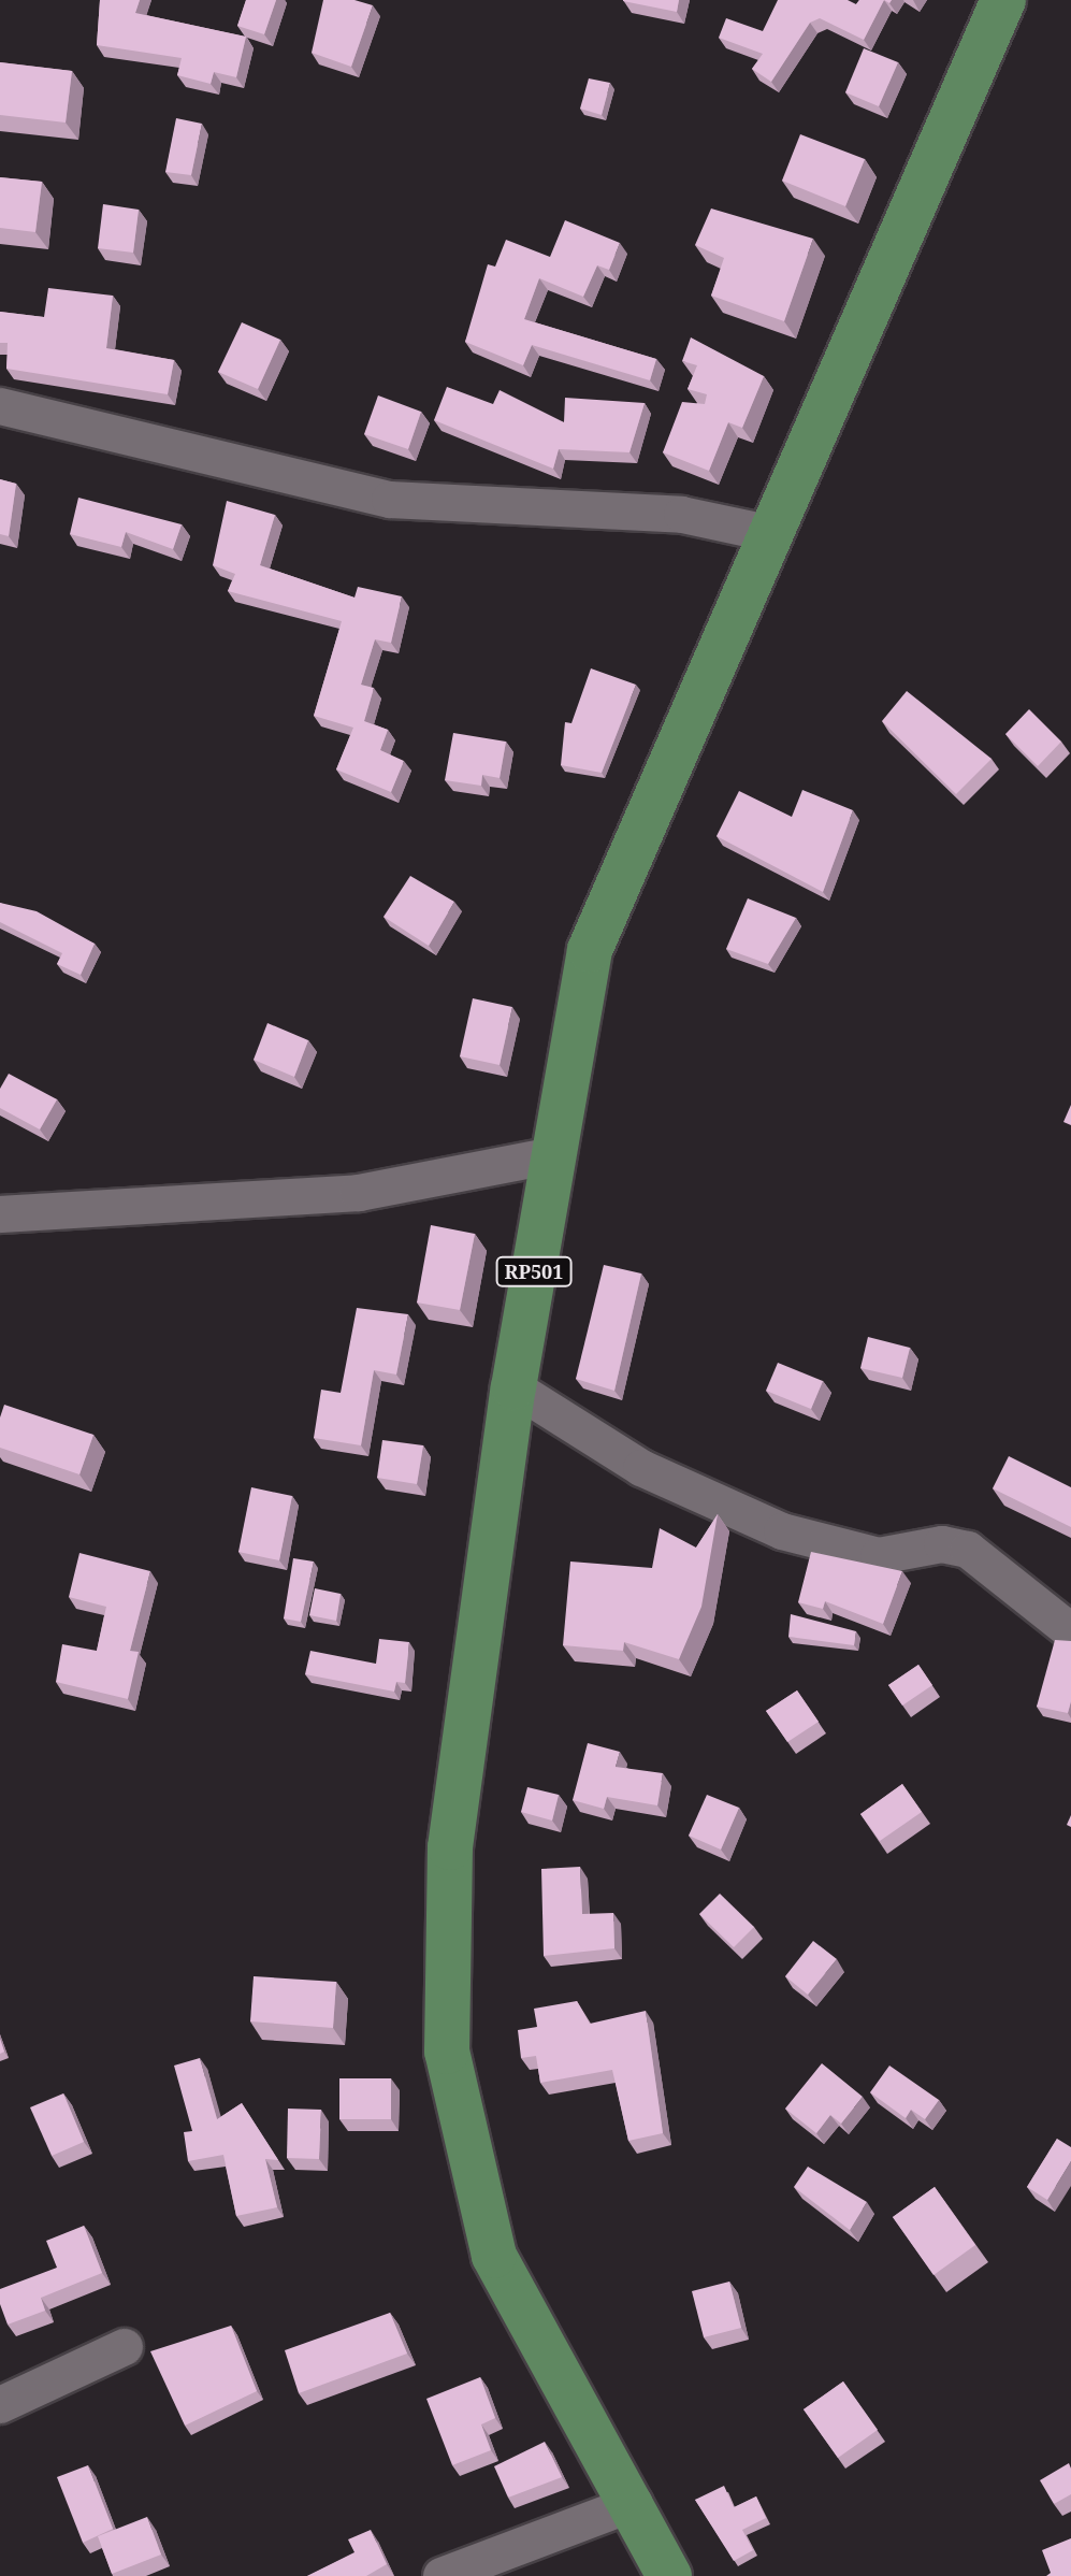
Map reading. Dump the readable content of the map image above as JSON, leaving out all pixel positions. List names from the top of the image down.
{
  "streets": {
    "main road": ["RP501"]
  }
}
